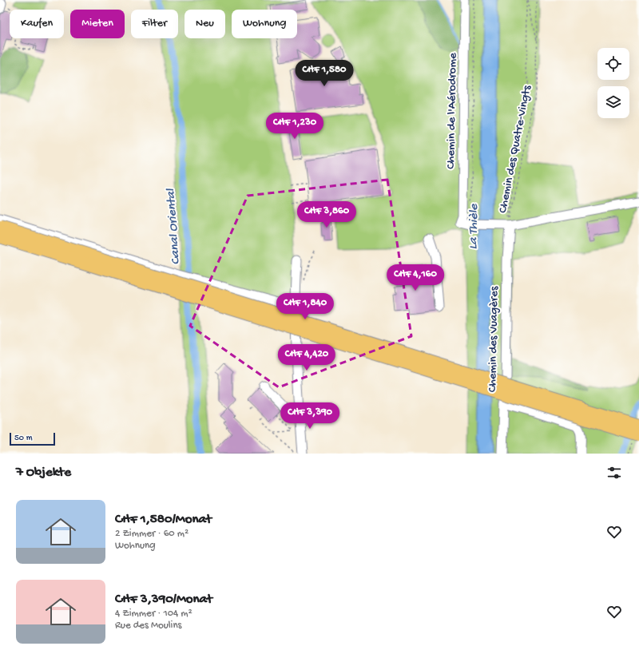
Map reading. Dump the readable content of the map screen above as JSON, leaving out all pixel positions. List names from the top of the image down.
{
  "streets": {
    "street": ["Chemin de l'Aérodrome", "Chemin des Vuagères"],
    "path": ["Chemin des Quatre-Vingts"]
  },
  "crossings": [
    ["Chemin de l'Aérodrome", "Chemin des Quatre-Vingts"],
    ["Chemin de l'Aérodrome", "Chemin des Vuagères"],
    ["Chemin des Quatre-Vingts", "Chemin des Vuagères"]
  ],
  "water": ["Canal Oriental", "La Thièle"],
  "scale_bar": "50 m",
  "page": {
    "chip": [
      "Kaufen",
      "Mieten",
      "Filter",
      "Neu",
      "Wohnung"
    ],
    "price": [
      "CHF 1,580",
      "CHF 1,230",
      "CHF 3,860",
      "CHF 4,160",
      "CHF 1,840",
      "CHF 4,420",
      "CHF 3,390"
    ],
    "scale": "50 m",
    "heading": "7 Objekte",
    "list": [
      {
        "name": "CHF 1,580/Monat",
        "note": "2 Zimmer · 60 m² · Wohnung"
      },
      {
        "name": "CHF 3,390/Monat",
        "note": "4 Zimmer · 104 m² · Rue des Moulins"
      }
    ]
  }
}
